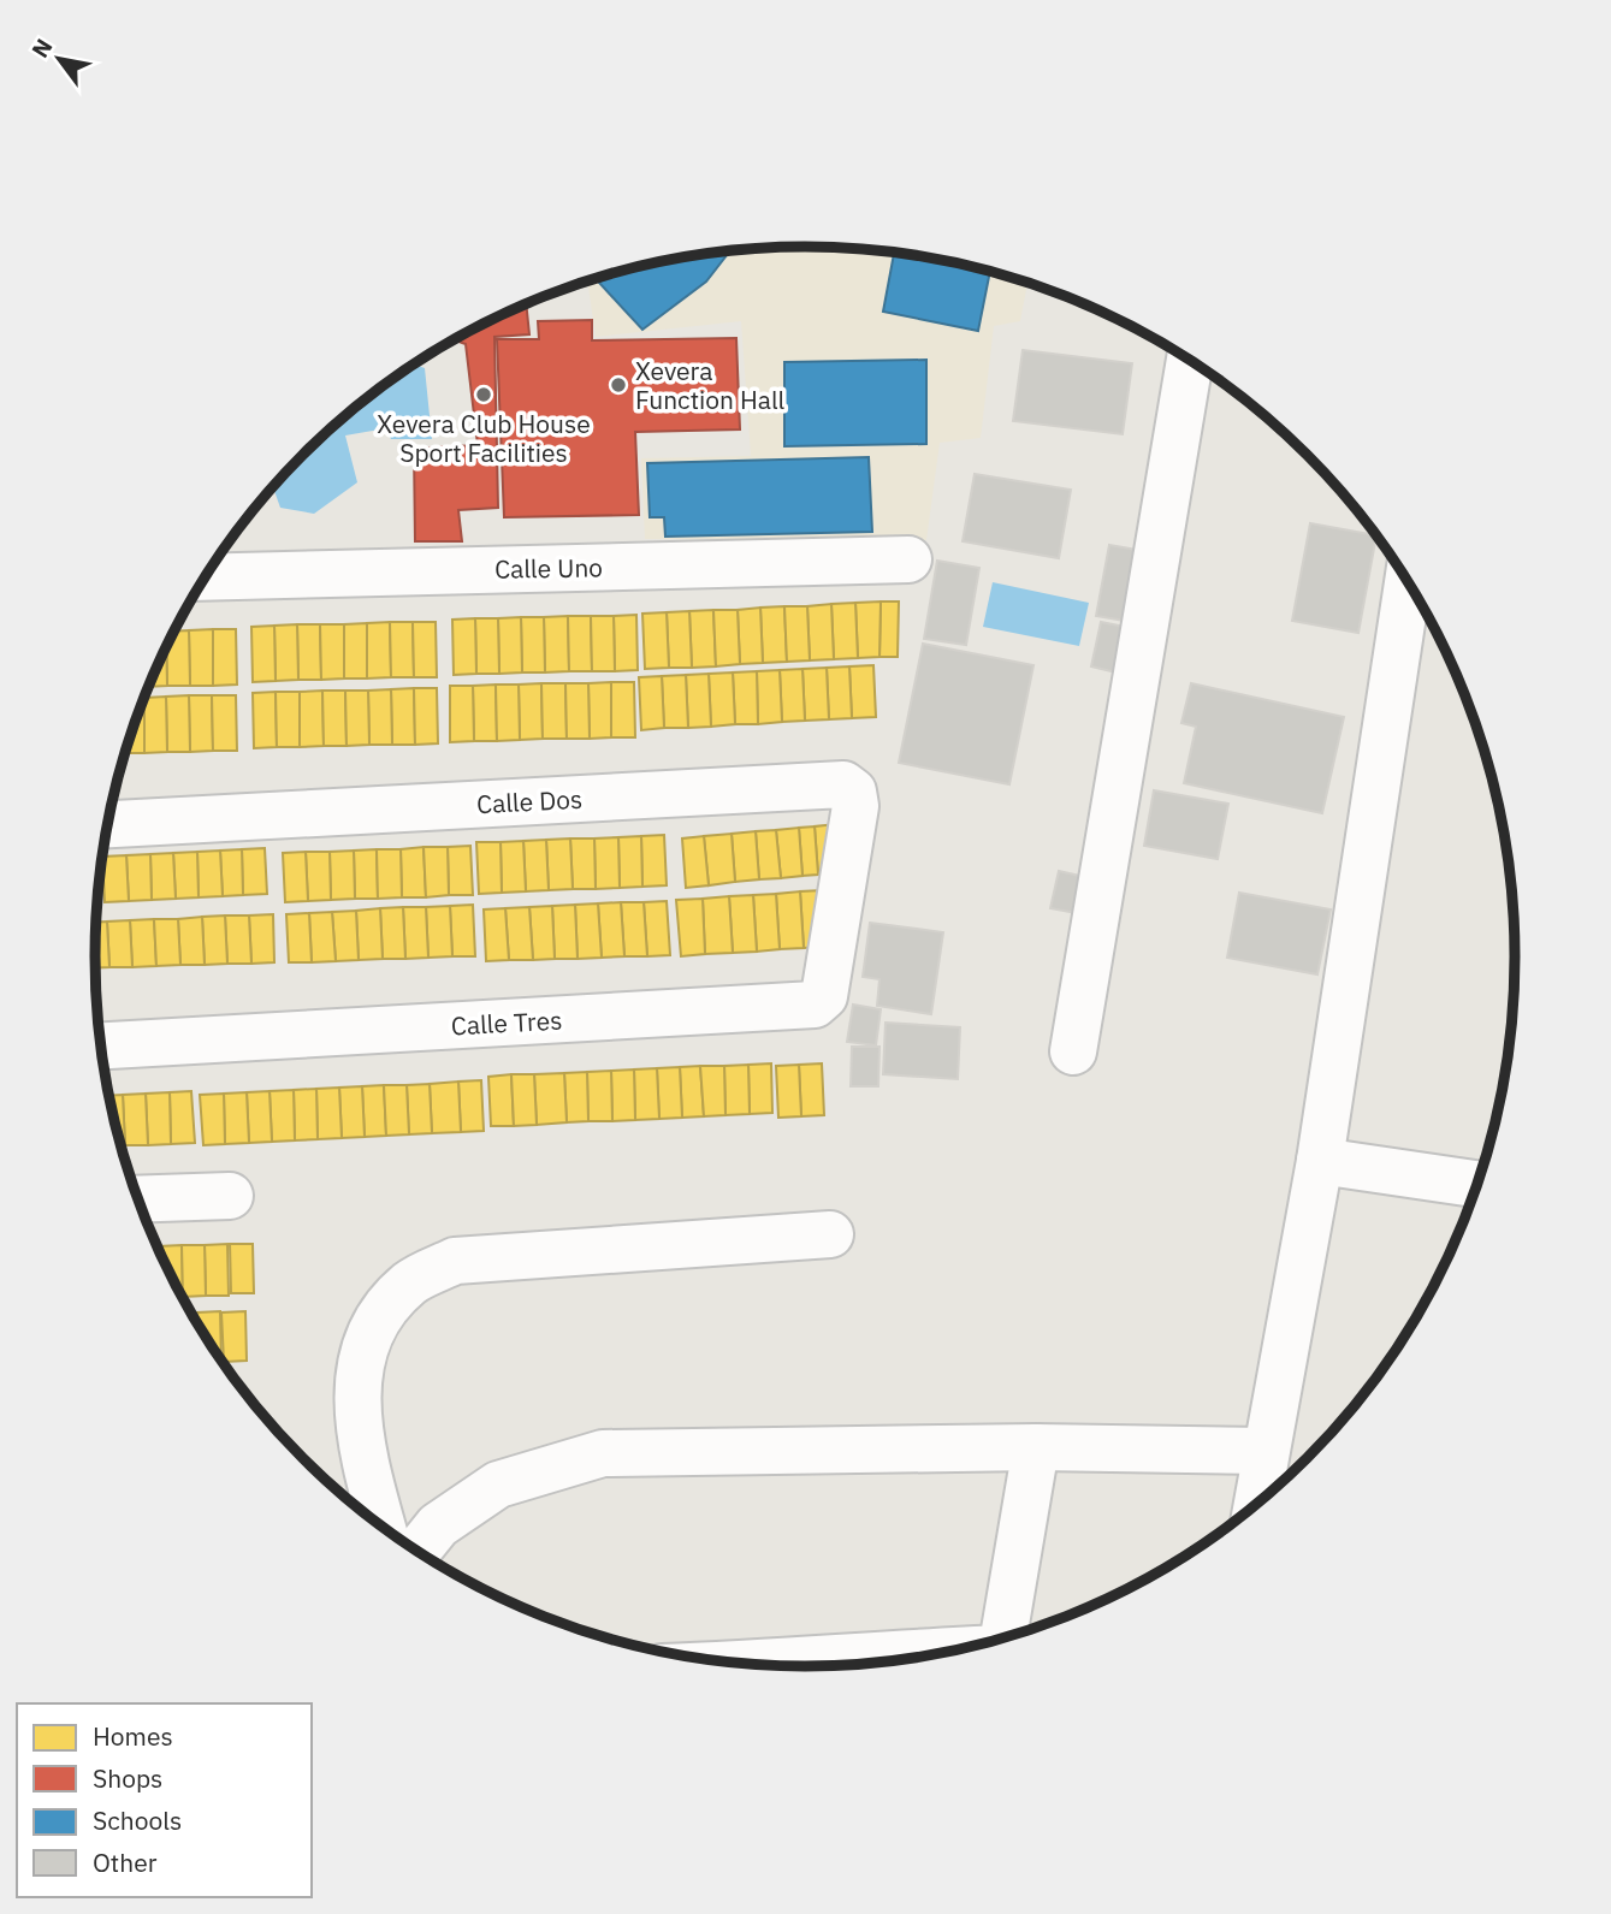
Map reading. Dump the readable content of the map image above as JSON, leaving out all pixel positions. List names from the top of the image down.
{
  "streets": {
    "street": ["Calle Uno", "Calle Dos", "Calle Tres"]
  },
  "crossings": [
    ["Calle Dos", "Calle Tres"]
  ],
  "places": ["Xevera Function Hall", "Xevera Club House Sport Facilities"],
  "legend": [
    "Homes",
    "Shops",
    "Schools",
    "Other"
  ],
  "north": "top left"
}
